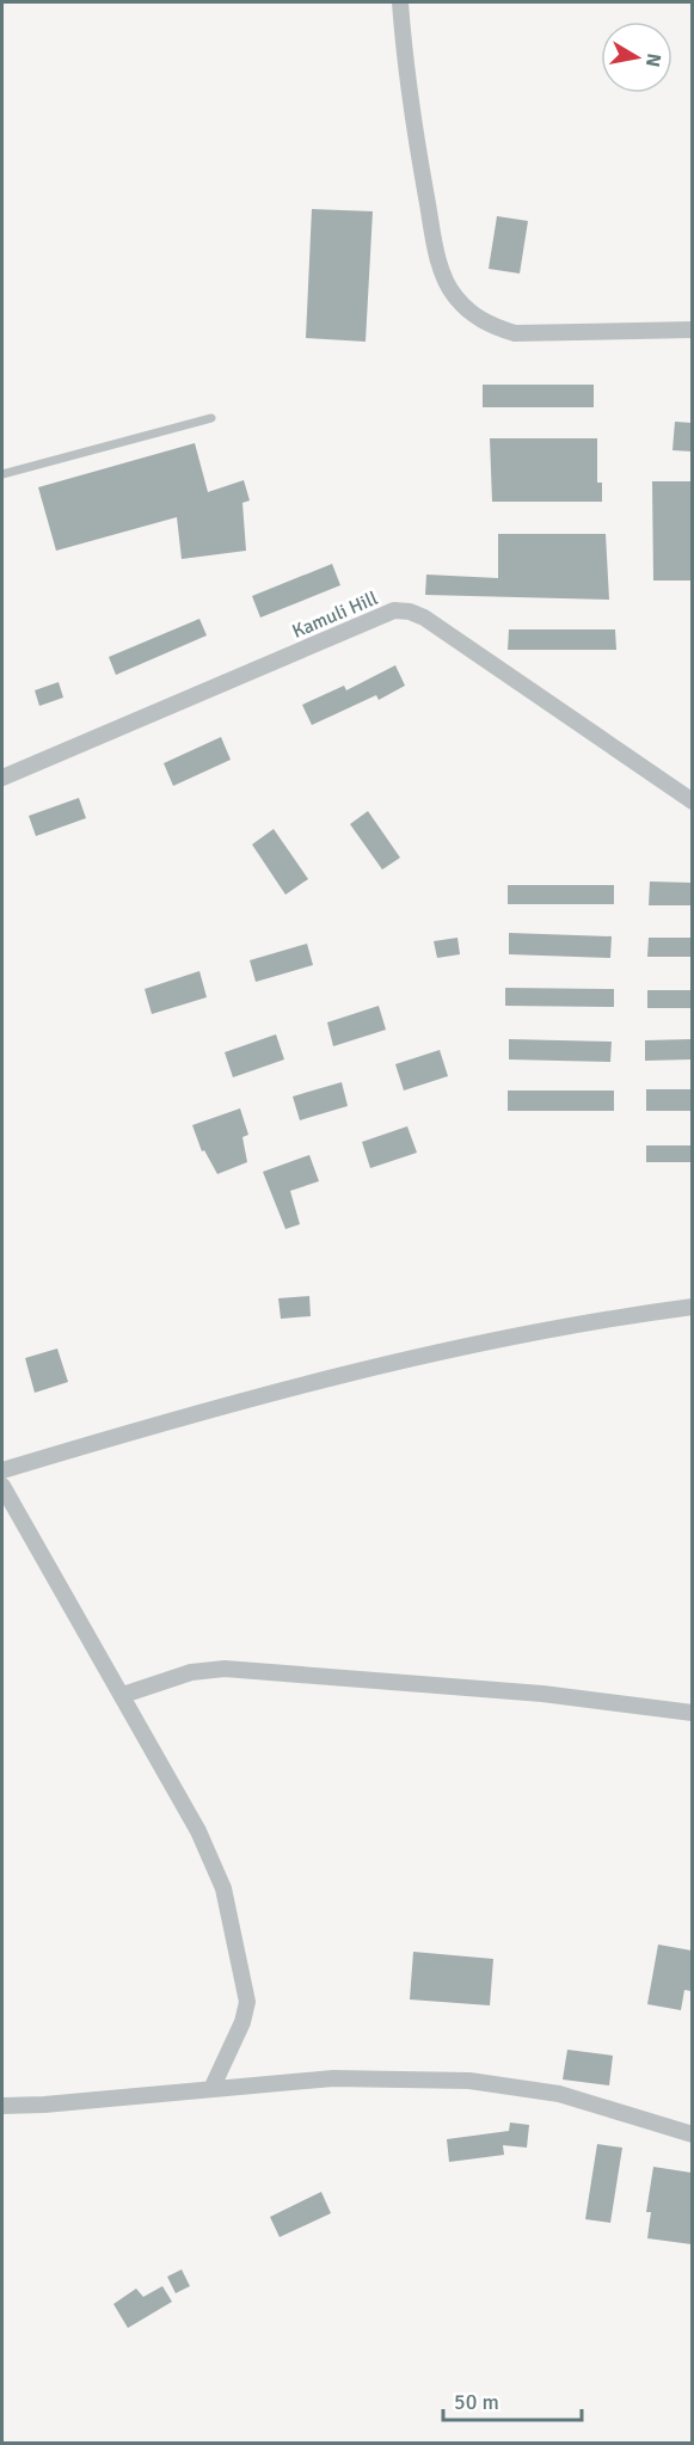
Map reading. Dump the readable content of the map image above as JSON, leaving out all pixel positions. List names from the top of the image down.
{
  "streets": {
    "street": ["Kamuli Hill"]
  },
  "scale_bar": "50 m",
  "north": "right"
}
